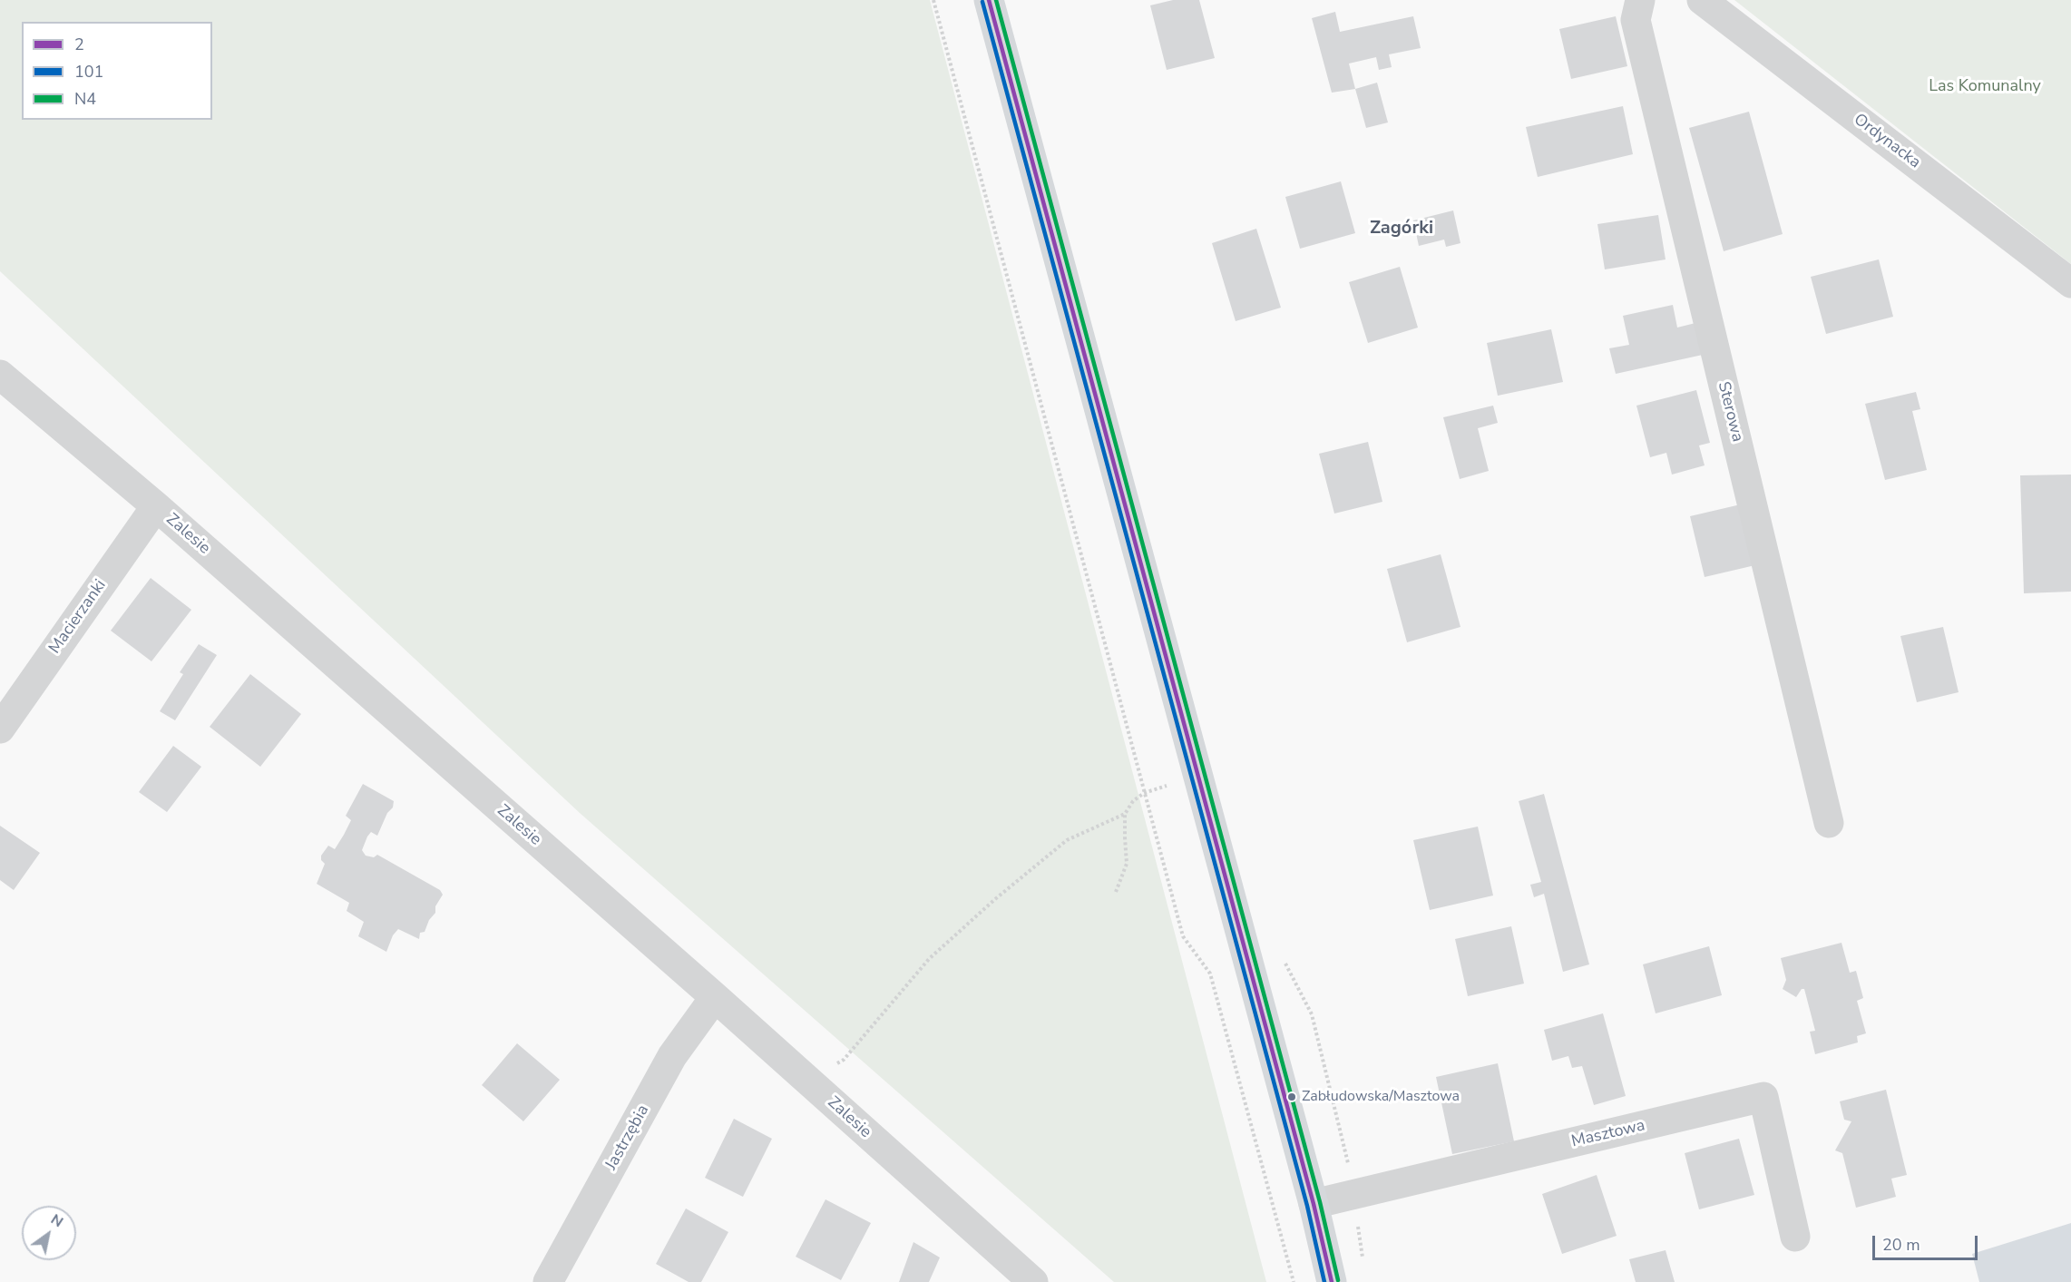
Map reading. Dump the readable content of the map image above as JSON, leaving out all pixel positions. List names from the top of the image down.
{
  "streets": {
    "street": [
      "Ordynacka",
      "Sterowa",
      "Zalesie",
      "Macierzanki",
      "Masztowa",
      "Jastrzębia"
    ]
  },
  "crossings": [
    ["Zalesie", "Macierzanki"],
    ["Zalesie", "Jastrzębia"]
  ],
  "districts": ["Zagórki"],
  "parks": ["Las Komunalny"],
  "places": ["Zabłudowska/Masztowa"],
  "lines": ["transit line 2", "transit line N4", "transit line 101"],
  "legend": ["2", "101", "N4"],
  "scale_bar": "20 m",
  "north": "top right"
}
